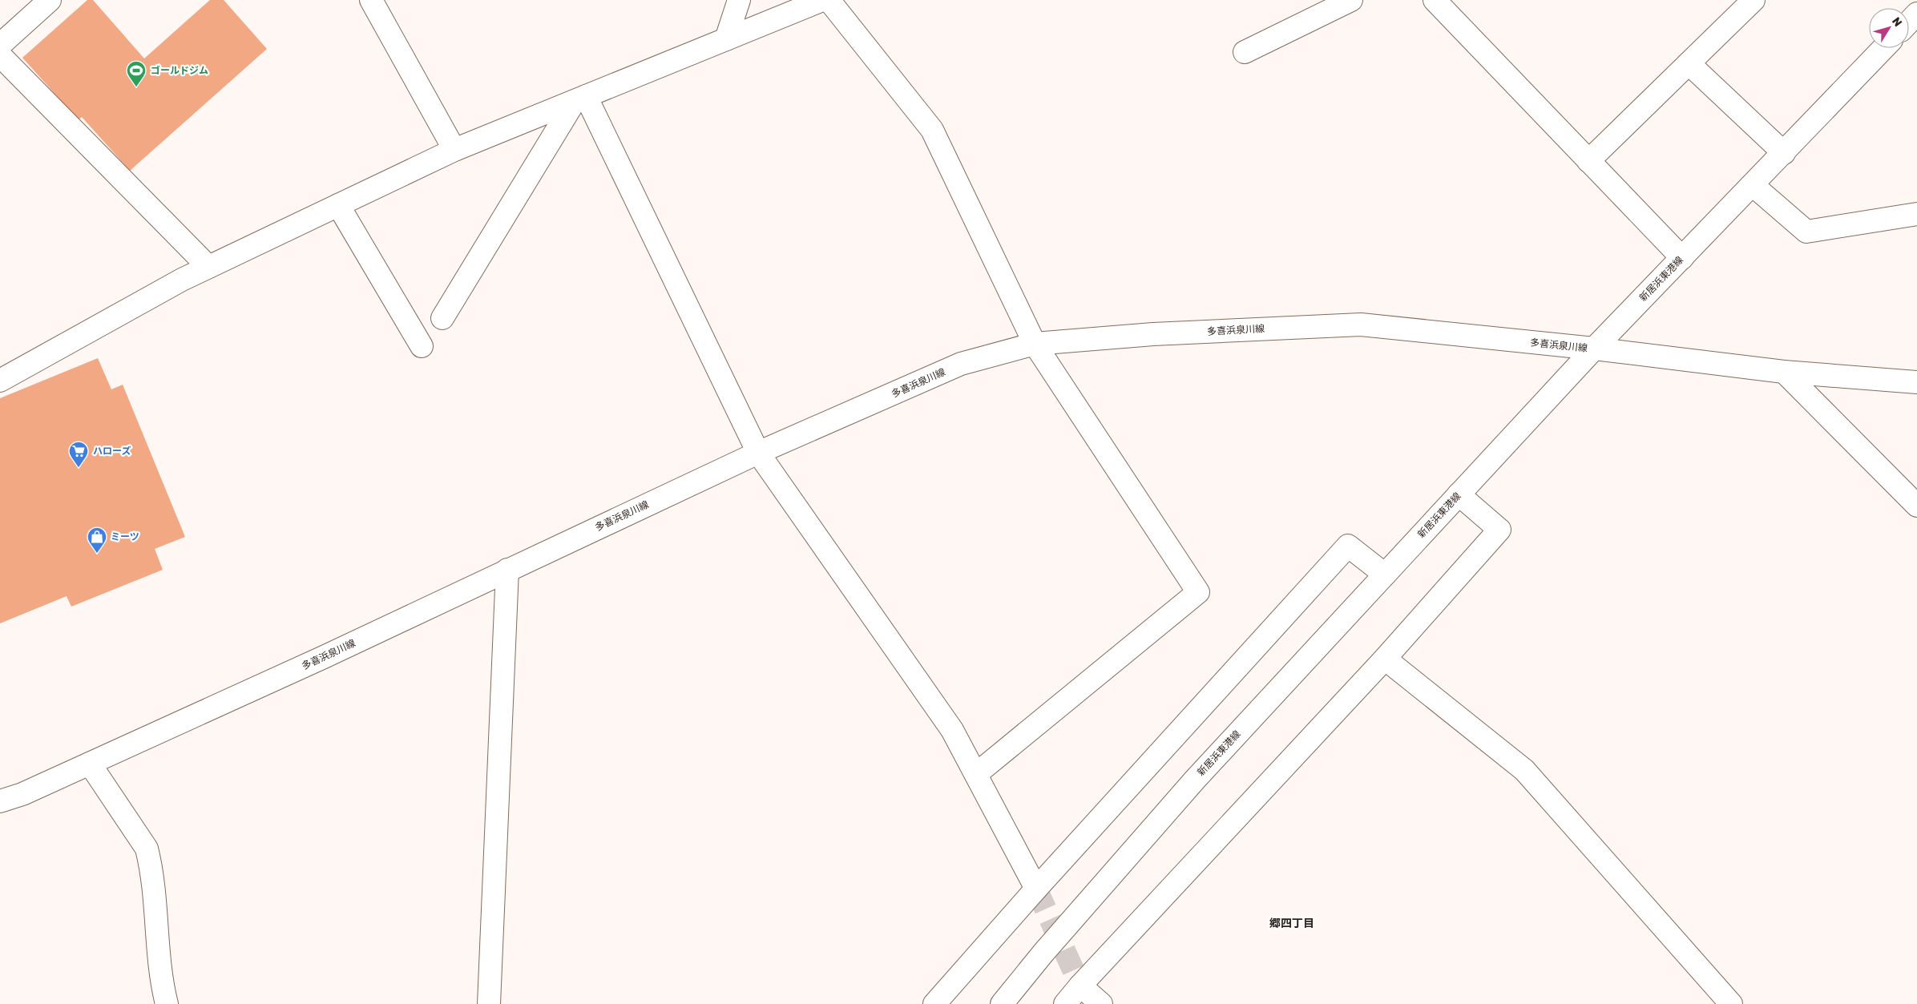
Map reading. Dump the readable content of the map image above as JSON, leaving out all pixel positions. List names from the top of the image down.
{
  "streets": {
    "street": ["新居浜東港線", "多喜浜泉川線"]
  },
  "crossings": [
    ["新居浜東港線", "多喜浜泉川線"]
  ],
  "districts": ["郷四丁目"],
  "places": {
    "sports": ["ゴールドジム"],
    "supermarket": ["ハローズ"],
    "shop": ["ミーツ"]
  },
  "north": "top right"
}
